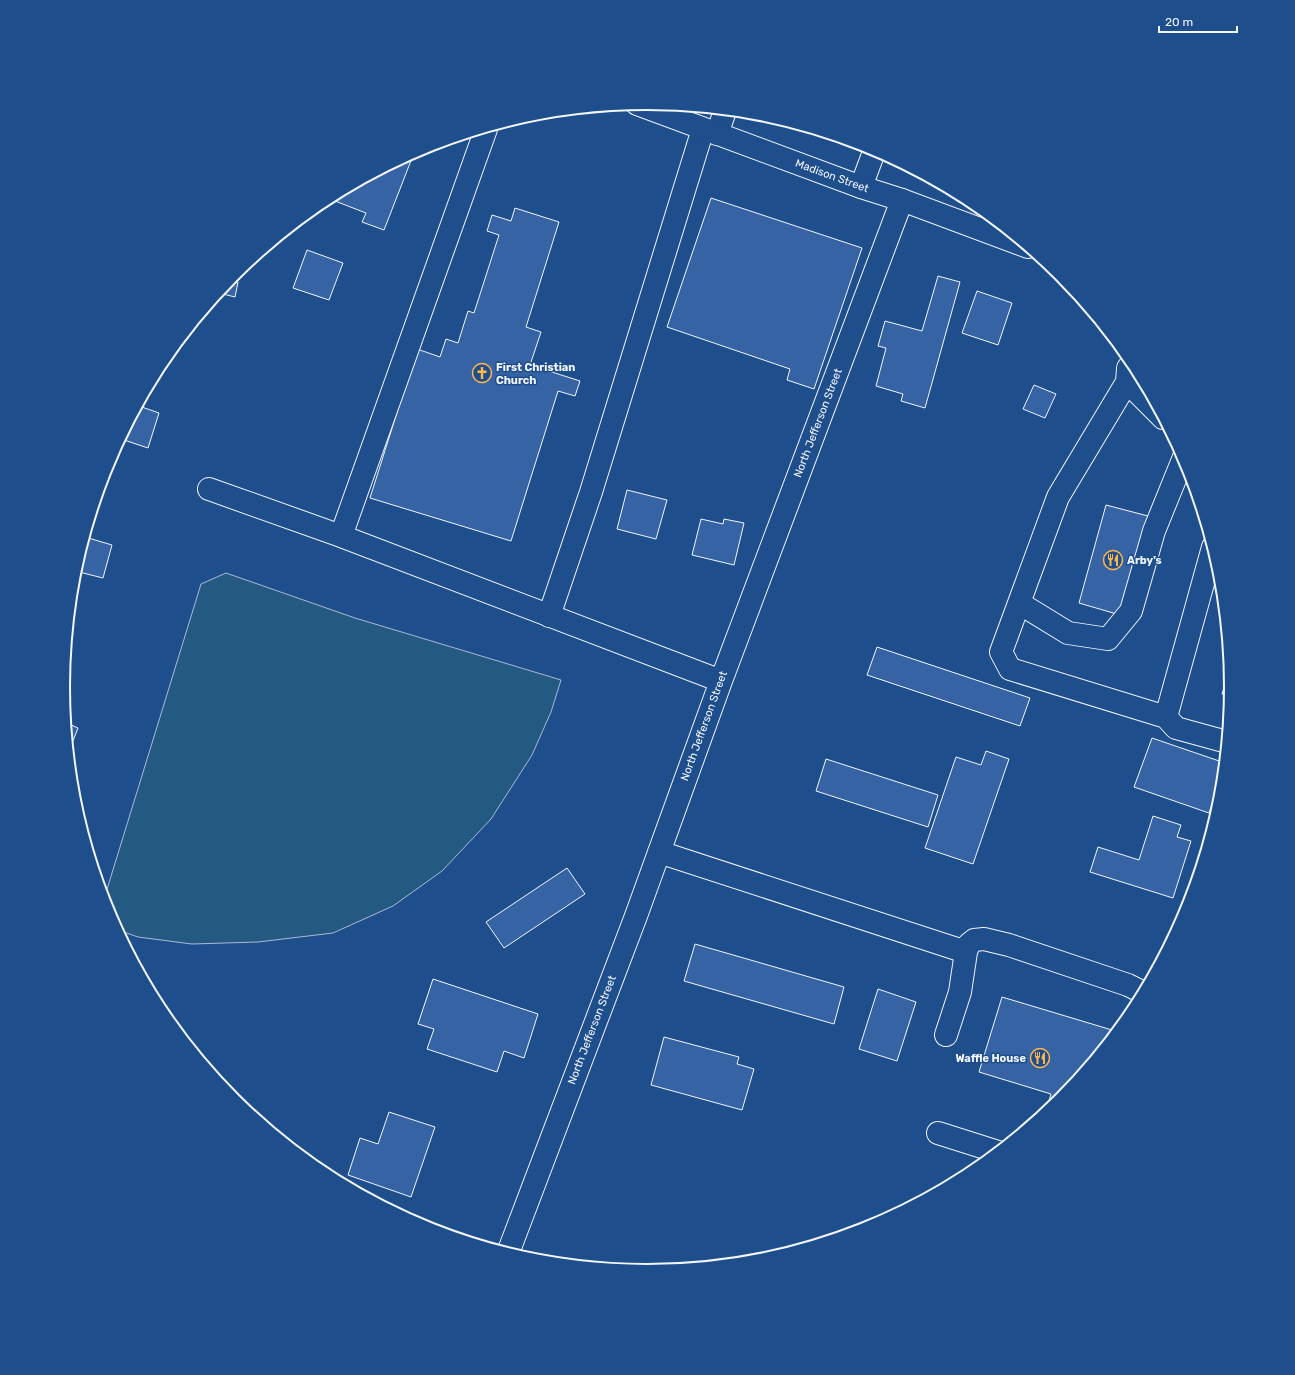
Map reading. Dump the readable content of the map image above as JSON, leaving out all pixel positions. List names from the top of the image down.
{
  "streets": {
    "street": ["Madison Street", "North Jefferson Street"]
  },
  "crossings": [
    ["Madison Street", "North Jefferson Street"]
  ],
  "places": {
    "church": ["First Christian Church"],
    "restaurant": ["Arby's", "Waffle House"]
  },
  "scale_bar": "20 m"
}
